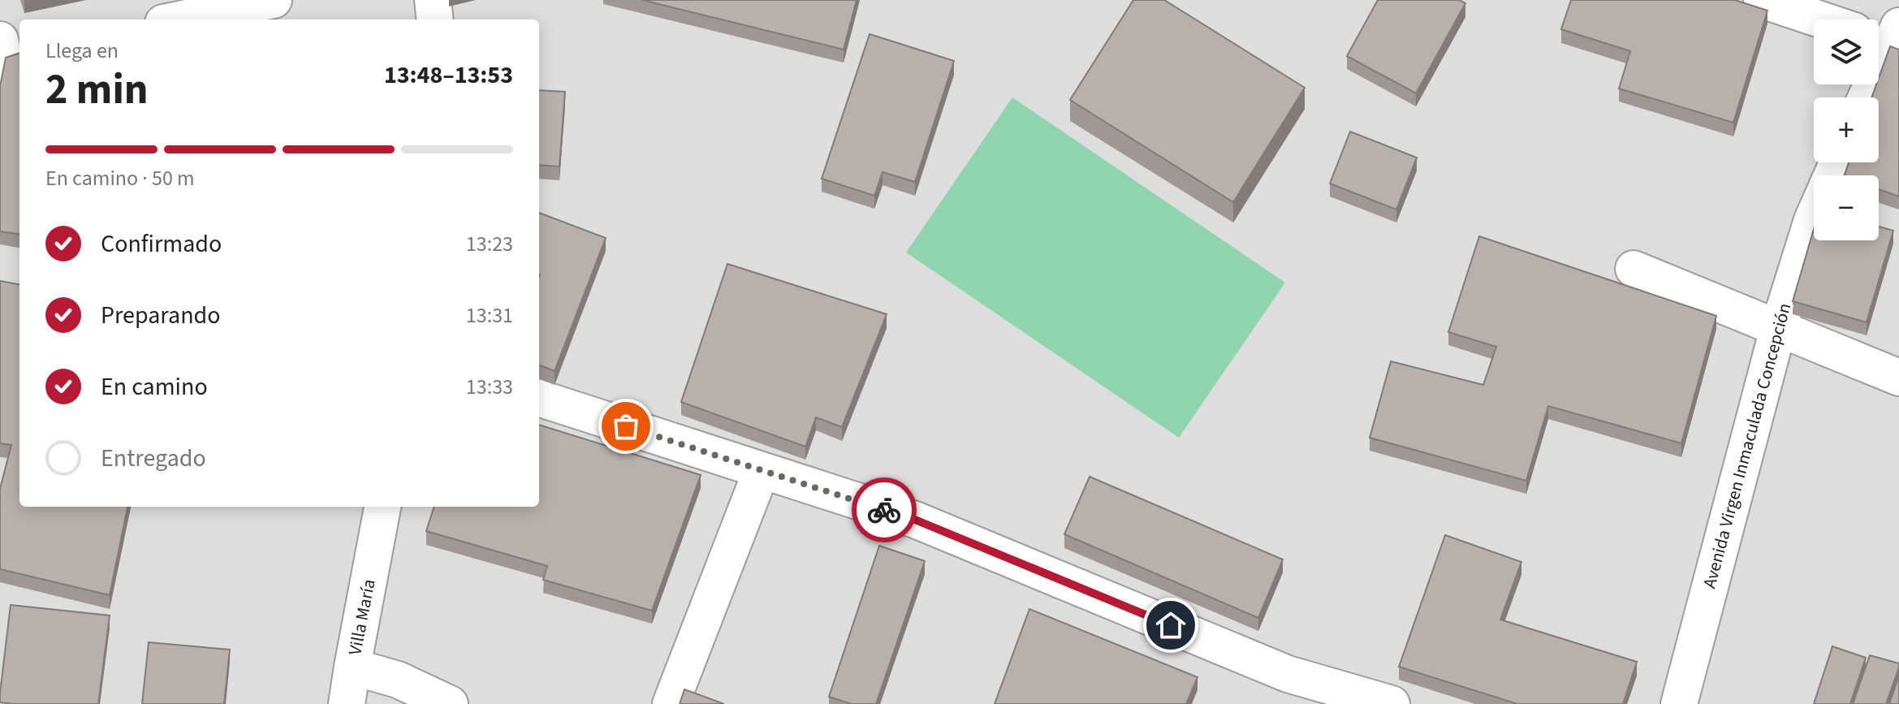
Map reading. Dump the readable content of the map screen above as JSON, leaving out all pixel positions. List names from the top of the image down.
{
  "streets": {
    "street": ["Avenida Virgen Inmaculada Concepción", "Villa María"]
  },
  "page": {
    "map_buttons": ["+", "−"],
    "heading": ["2 min", "Llega en", "13:48–13:53"],
    "bar": "En camino · 50 m",
    "list": [
      ["Confirmado", "13:23"],
      ["Preparando", "13:31"],
      ["En camino", "13:33"],
      "Entregado"
    ]
  }
}
